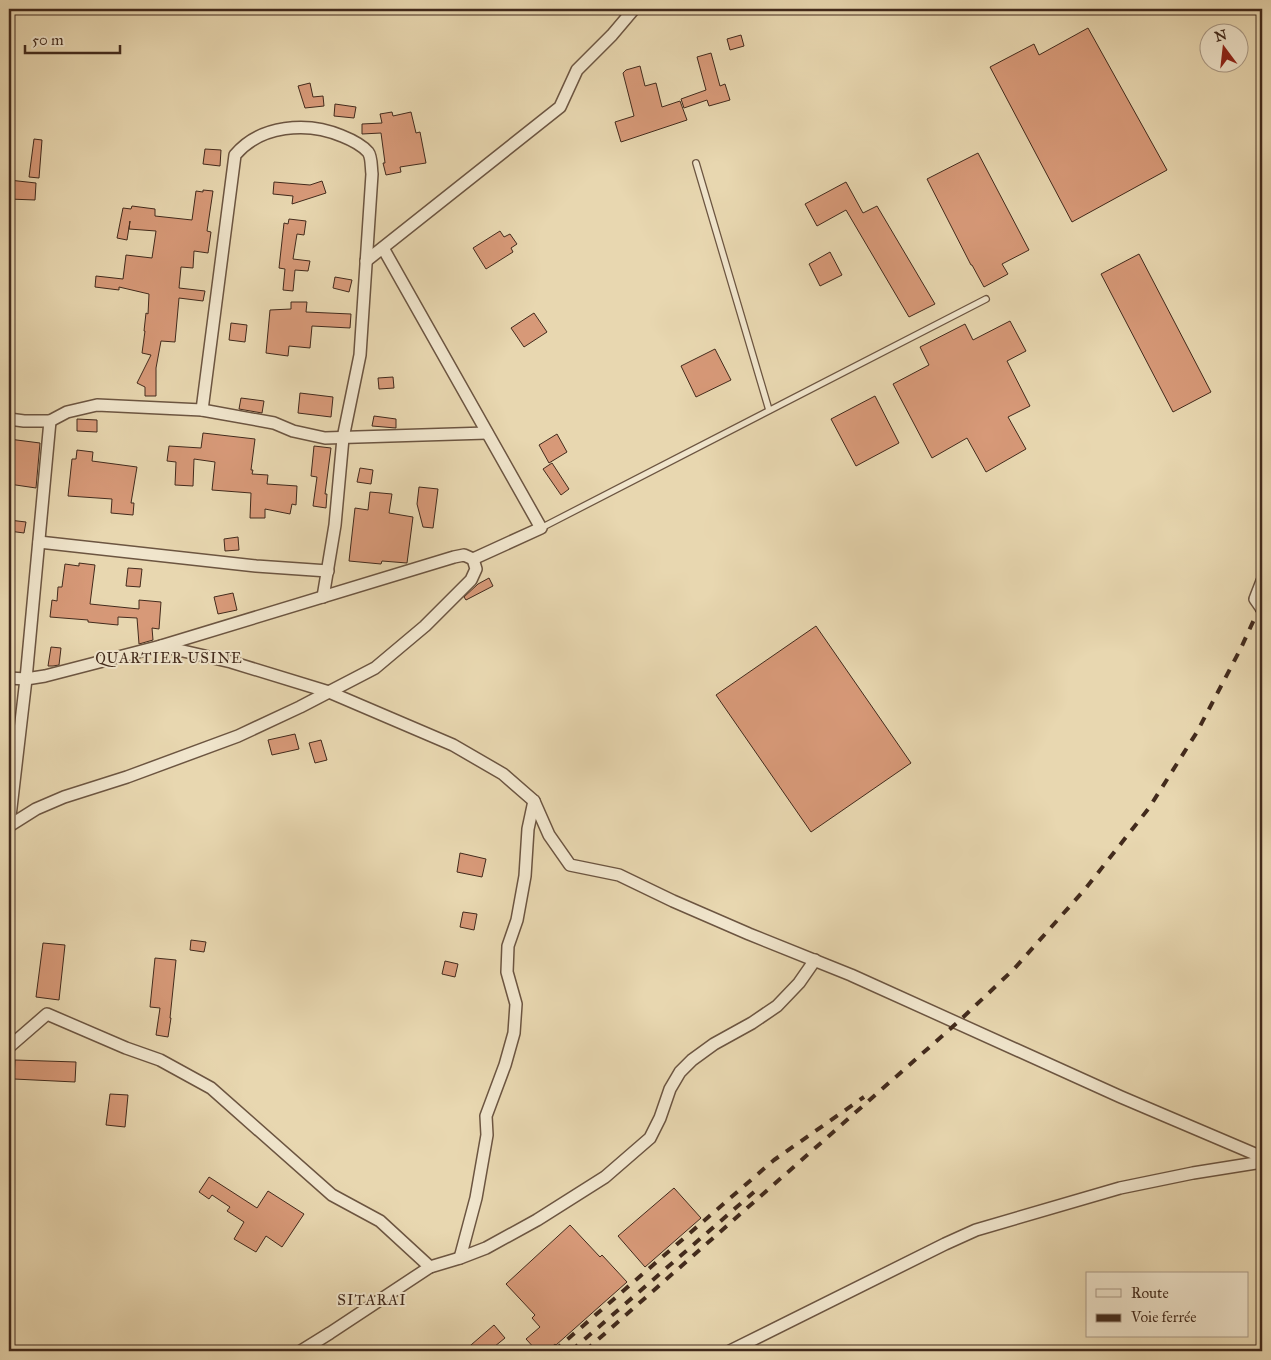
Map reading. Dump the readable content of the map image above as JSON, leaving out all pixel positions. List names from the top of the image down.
{
  "districts": ["QUARTIER USINE", "SITARAI"],
  "legend": ["Route", "Voie ferrée"],
  "scale_bar": "50 m",
  "north": "top"
}
